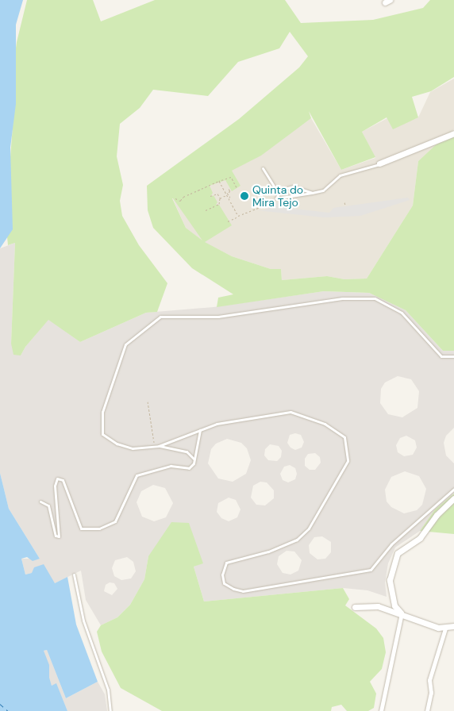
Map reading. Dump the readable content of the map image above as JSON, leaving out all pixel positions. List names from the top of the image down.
{
  "places": ["Quinta do Mira Tejo"]
}
